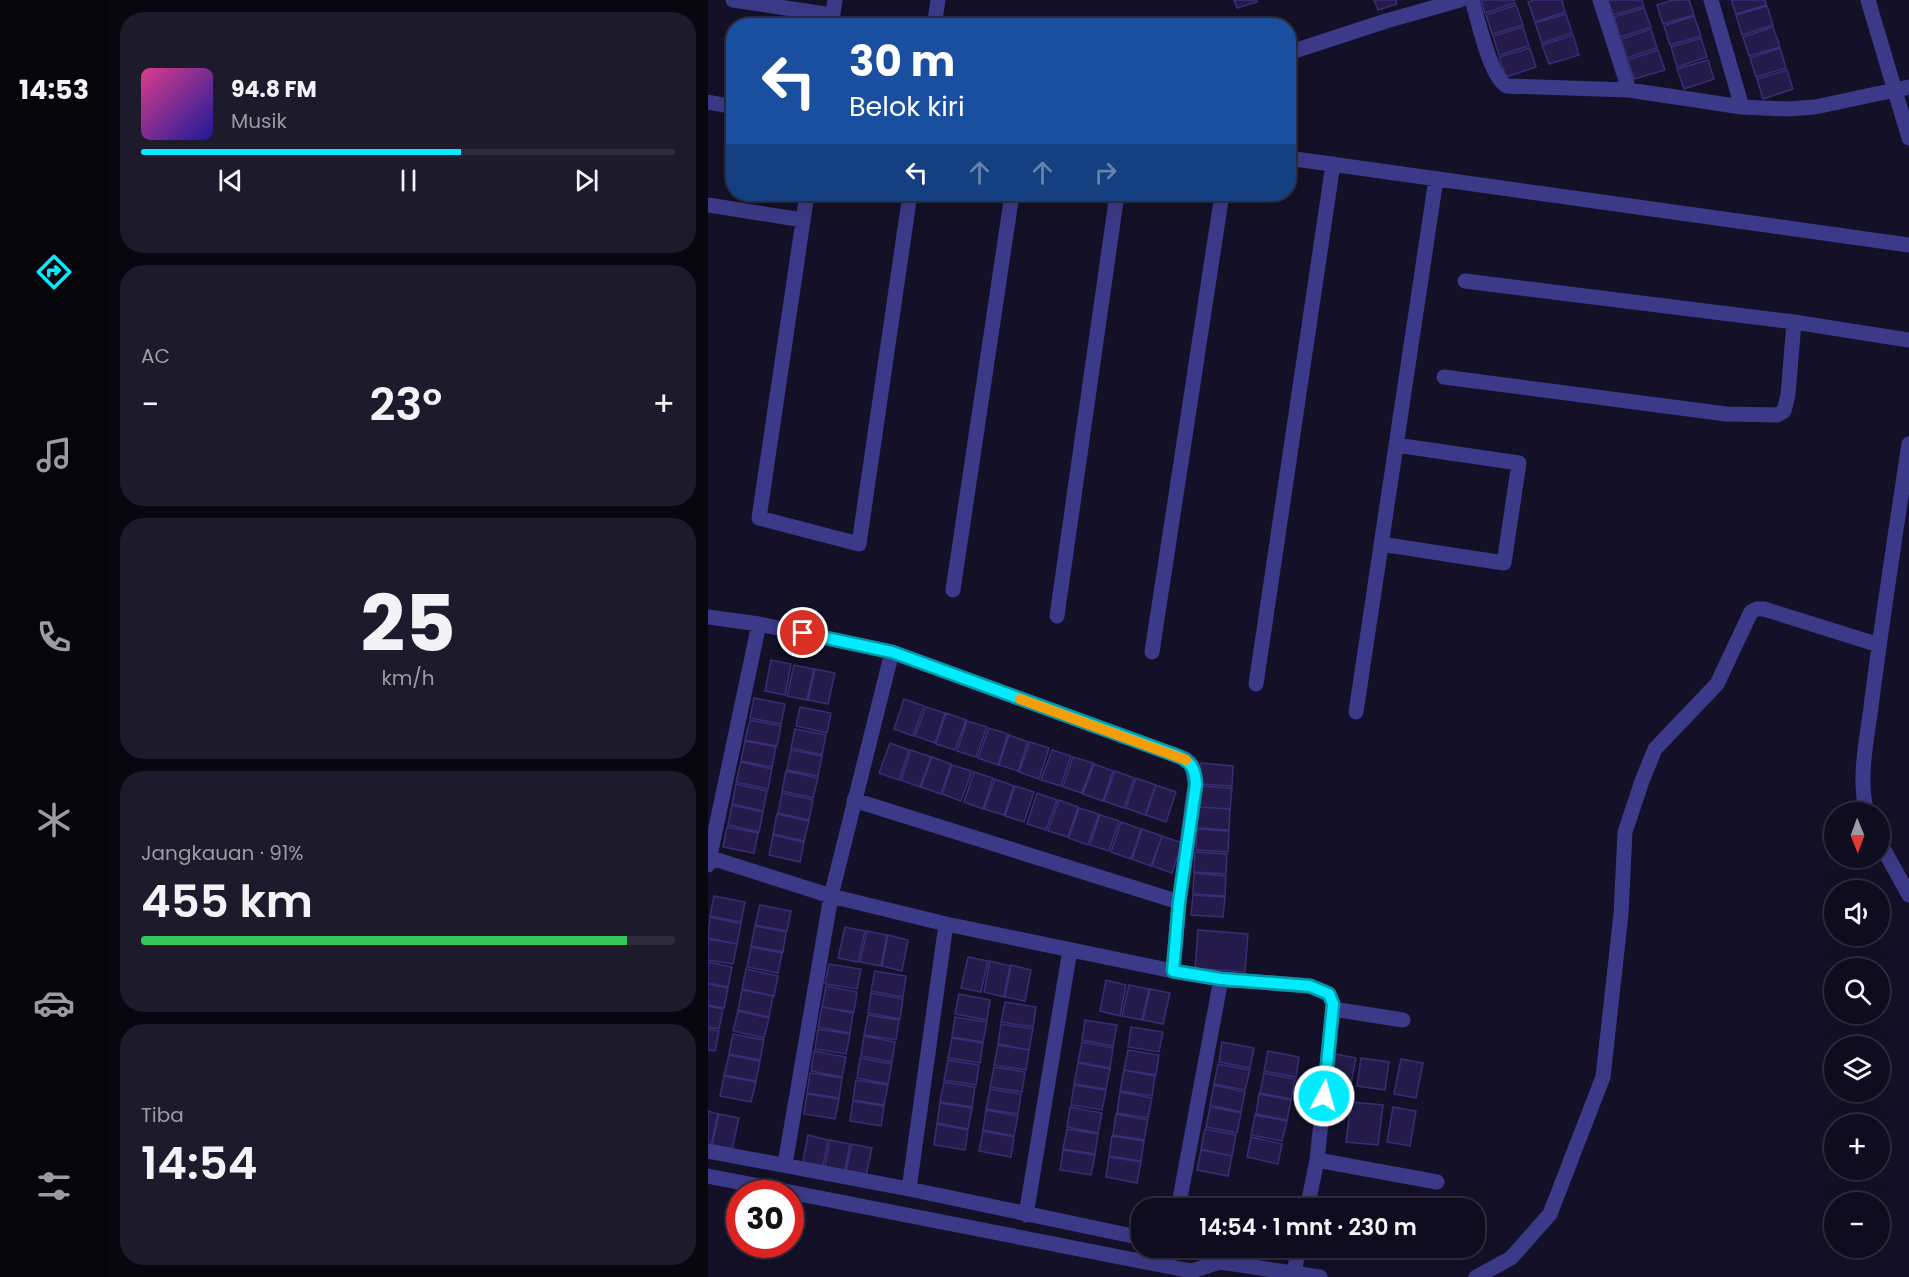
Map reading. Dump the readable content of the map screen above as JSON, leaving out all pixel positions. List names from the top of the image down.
{
  "north": "bottom",
  "page": {
    "tabs": "14:53",
    "turn": ["30 m", "Belok kiri"],
    "song": ["94.8 FM", "Musik"],
    "tile": [
      "AC",
      ["25", "km/h"],
      ["Jangkauan · 91%", "455 km"],
      ["Tiba", "14:54"]
    ],
    "heat": ["−", "23°", "+"],
    "map_buttons": ["+", "−"],
    "limit": "30",
    "trip": "14:54 · 1 mnt · 230 m"
  }
}
